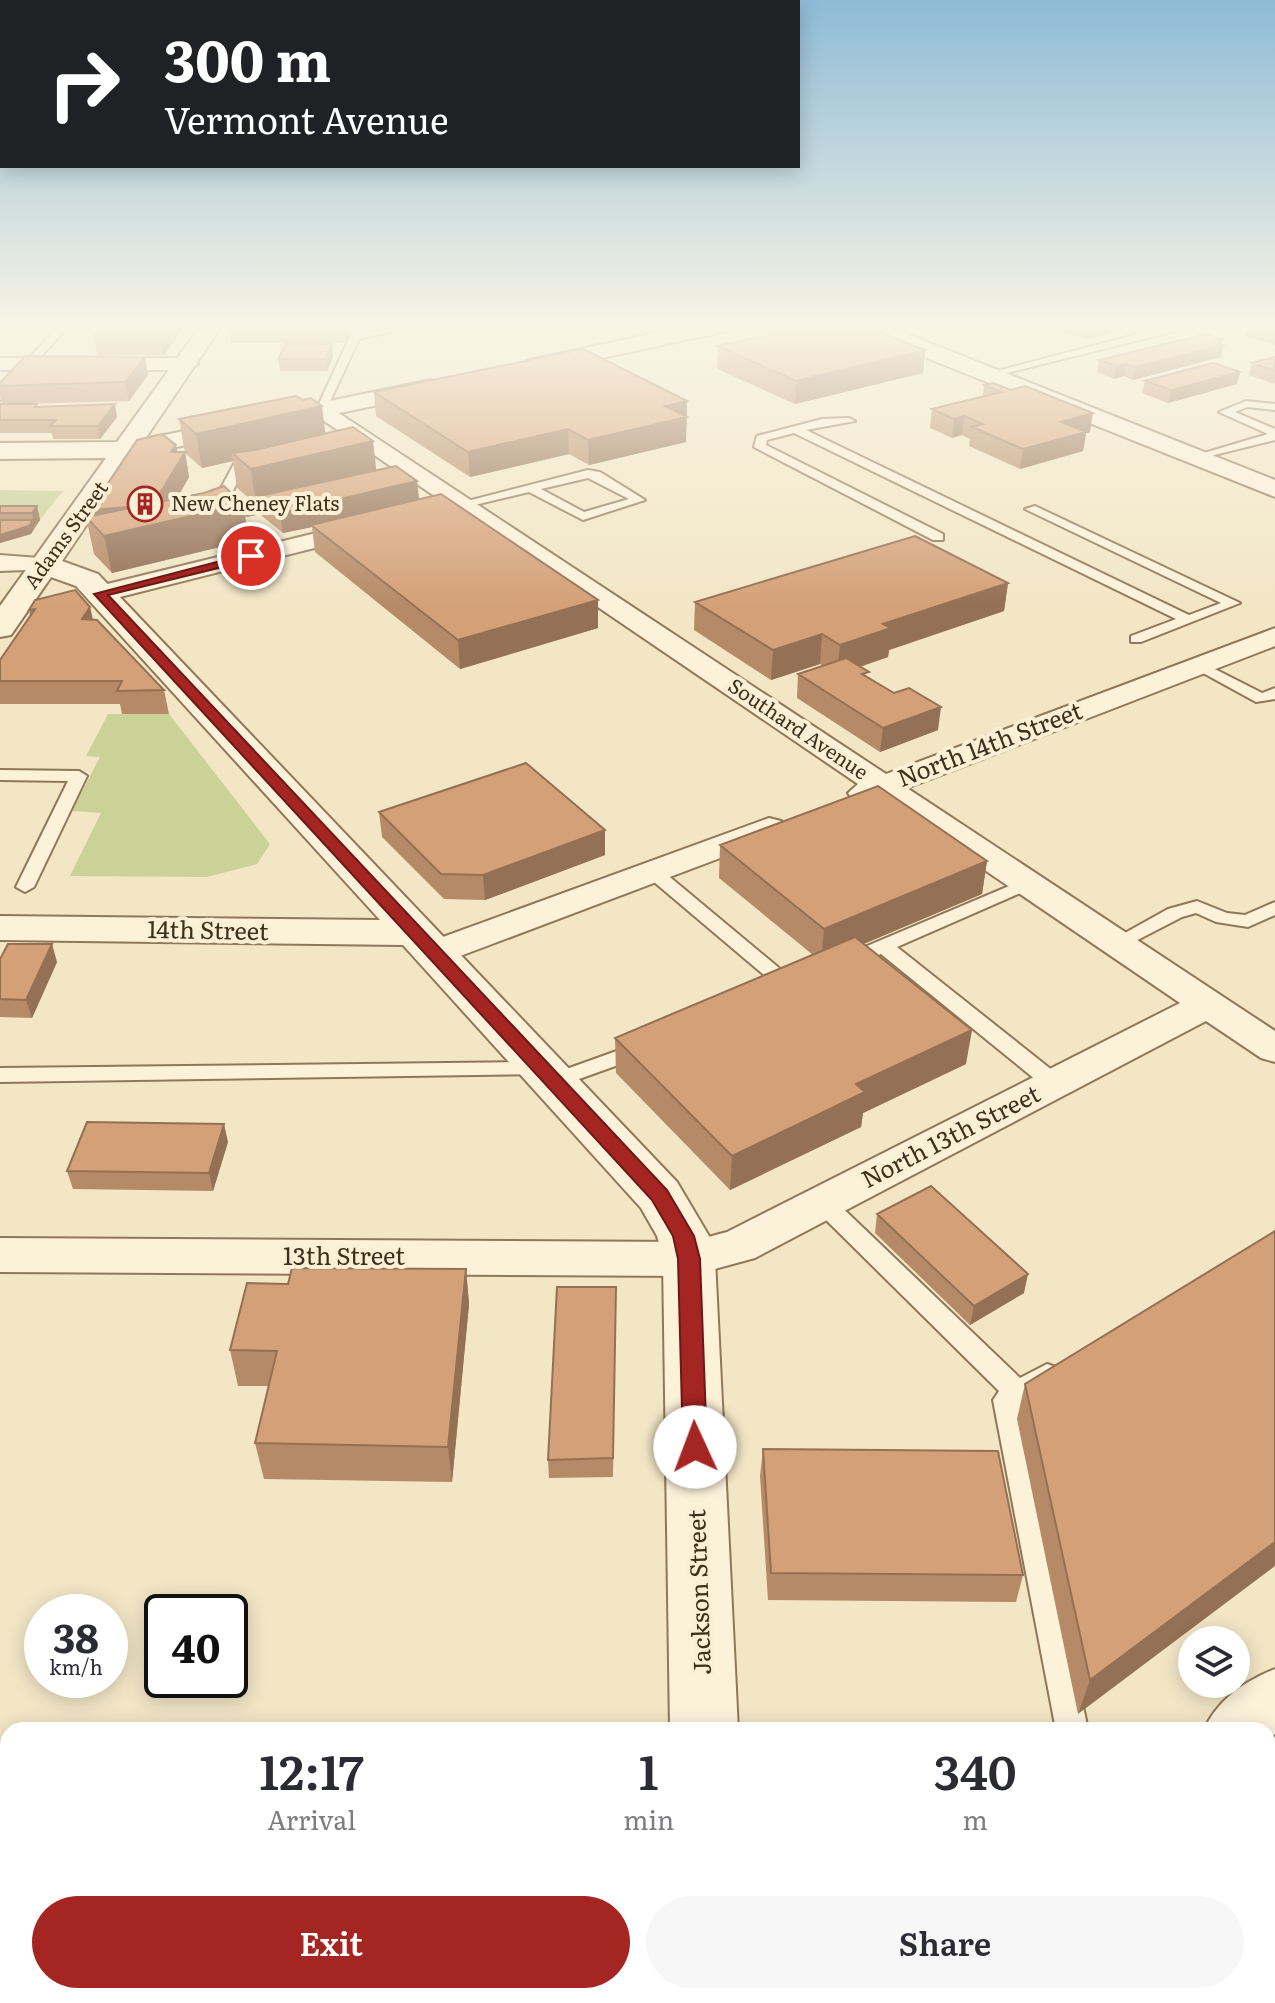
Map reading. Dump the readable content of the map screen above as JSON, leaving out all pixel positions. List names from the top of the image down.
{
  "streets": {
    "street": [
      "Adams Street",
      "Southard Avenue",
      "North 14th Street",
      "14th Street",
      "North 13th Street",
      "13th Street",
      "Jackson Street"
    ]
  },
  "crossings": [
    ["Adams Street", "Jackson Street"],
    ["Southard Avenue", "North 14th Street"],
    ["Southard Avenue", "North 13th Street"],
    ["14th Street", "Jackson Street"],
    ["North 13th Street", "13th Street"],
    ["North 13th Street", "Jackson Street"],
    ["13th Street", "Jackson Street"]
  ],
  "places": {
    "building": ["New Cheney Flats"]
  },
  "page": {
    "turn": ["300 m", "Vermont Avenue"],
    "speed": "38 km/h",
    "limit": "40",
    "eta": [
      "12:17",
      "Arrival",
      "1",
      "min",
      "340",
      "m"
    ],
    "buttons": ["Exit", "Share"]
  }
}
